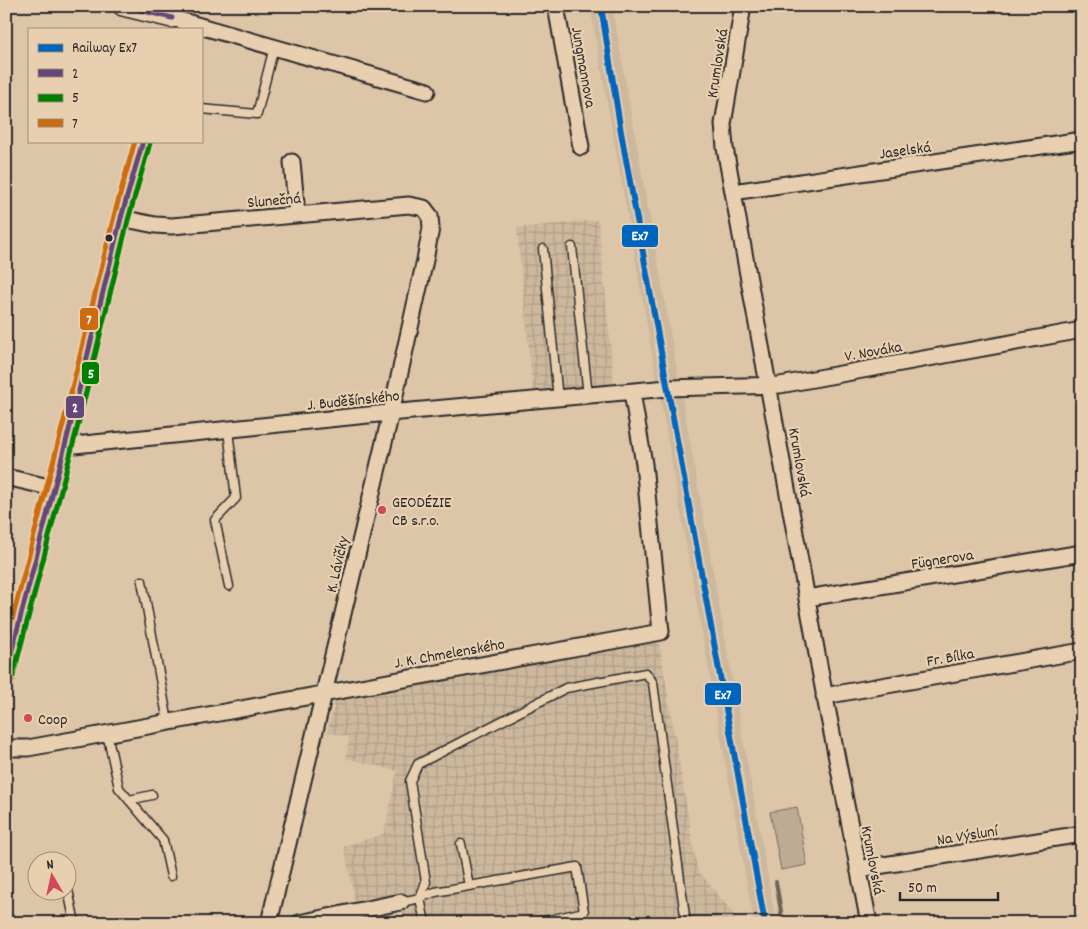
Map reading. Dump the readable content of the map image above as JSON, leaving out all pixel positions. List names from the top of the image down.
{
  "streets": {
    "street": [
      "Krumlovská",
      "Jungmannova",
      "Jaselská",
      "Slunečná",
      "V. Nováka",
      "J. Buděšínského",
      "Fügnerova",
      "K. Lávičky",
      "J. K. Chmelenského",
      "Fr. Bílka",
      "Na Výsluní"
    ]
  },
  "crossings": [
    ["Krumlovská", "Jaselská"],
    ["Krumlovská", "V. Nováka"],
    ["Krumlovská", "Fügnerova"],
    ["Krumlovská", "Fr. Bílka"],
    ["Krumlovská", "Na Výsluní"],
    ["Slunečná", "K. Lávičky"],
    ["V. Nováka", "J. Buděšínského"],
    ["V. Nováka", "J. K. Chmelenského"],
    ["J. Buděšínského", "K. Lávičky"],
    ["J. Buděšínského", "J. K. Chmelenského"],
    ["K. Lávičky", "J. K. Chmelenského"]
  ],
  "places": ["GEODÉZIE CB s.r.o.", "Coop"],
  "lines": [
    "rail line Ex7",
    "transit line 2",
    "transit line 7",
    "transit line 5"
  ],
  "legend": [
    "Railway Ex7",
    "2",
    "5",
    "7"
  ],
  "scale_bar": "50 m",
  "north": "top"
}
